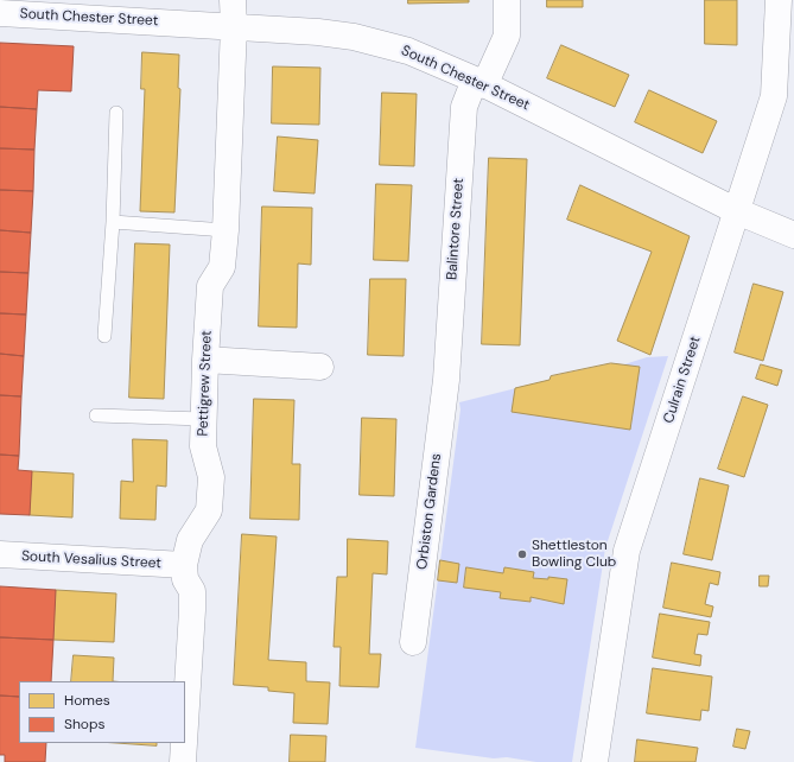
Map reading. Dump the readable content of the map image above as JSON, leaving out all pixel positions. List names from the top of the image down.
{
  "streets": {
    "street": [
      "South Chester Street",
      "Balintore Street",
      "Culrain Street",
      "Pettigrew Street",
      "Orbiston Gardens",
      "South Vesalius Street"
    ]
  },
  "crossings": [
    ["South Chester Street", "Balintore Street"],
    ["South Chester Street", "Culrain Street"],
    ["South Chester Street", "Pettigrew Street"],
    ["Balintore Street", "Orbiston Gardens"],
    ["Pettigrew Street", "South Vesalius Street"]
  ],
  "places": ["Shettleston Bowling Club"],
  "legend": ["Homes", "Shops"]
}
